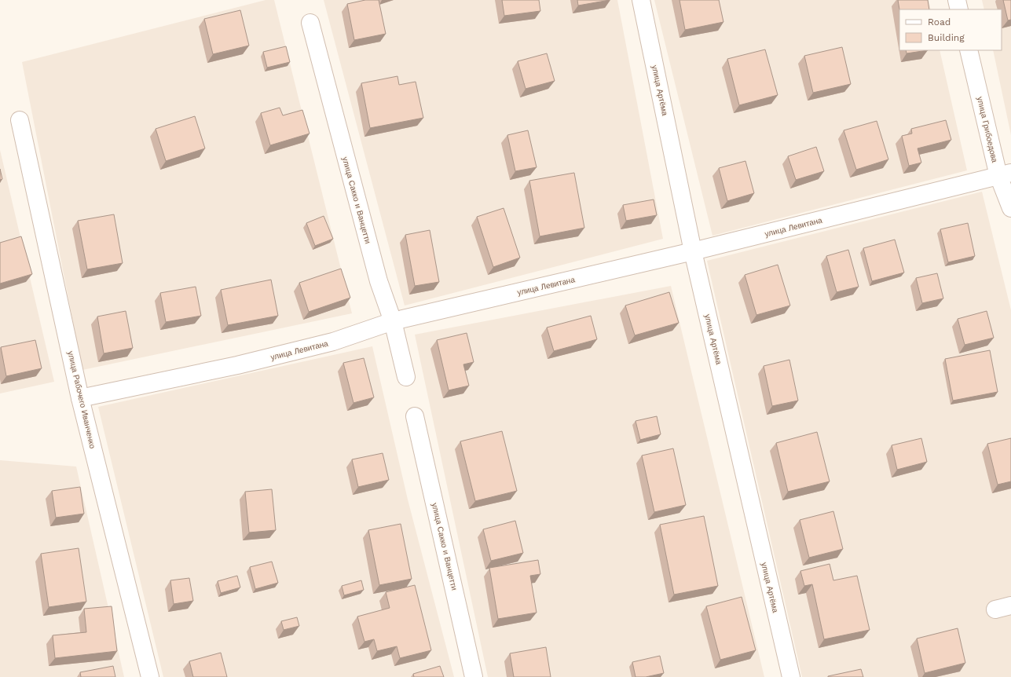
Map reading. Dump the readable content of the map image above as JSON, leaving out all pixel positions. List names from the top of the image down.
{
  "streets": {
    "street": [
      "улица Артёма",
      "улица Грибоедова",
      "улица Сакко и Ванцетти",
      "улица Левитана",
      "улица Рабочего Иванченко"
    ]
  },
  "crossings": [
    ["улица Артёма", "улица Левитана"],
    ["улица Грибоедова", "улица Левитана"],
    ["улица Сакко и Ванцетти", "улица Левитана"],
    ["улица Левитана", "улица Рабочего Иванченко"]
  ],
  "legend": ["Road", "Building"]
}
